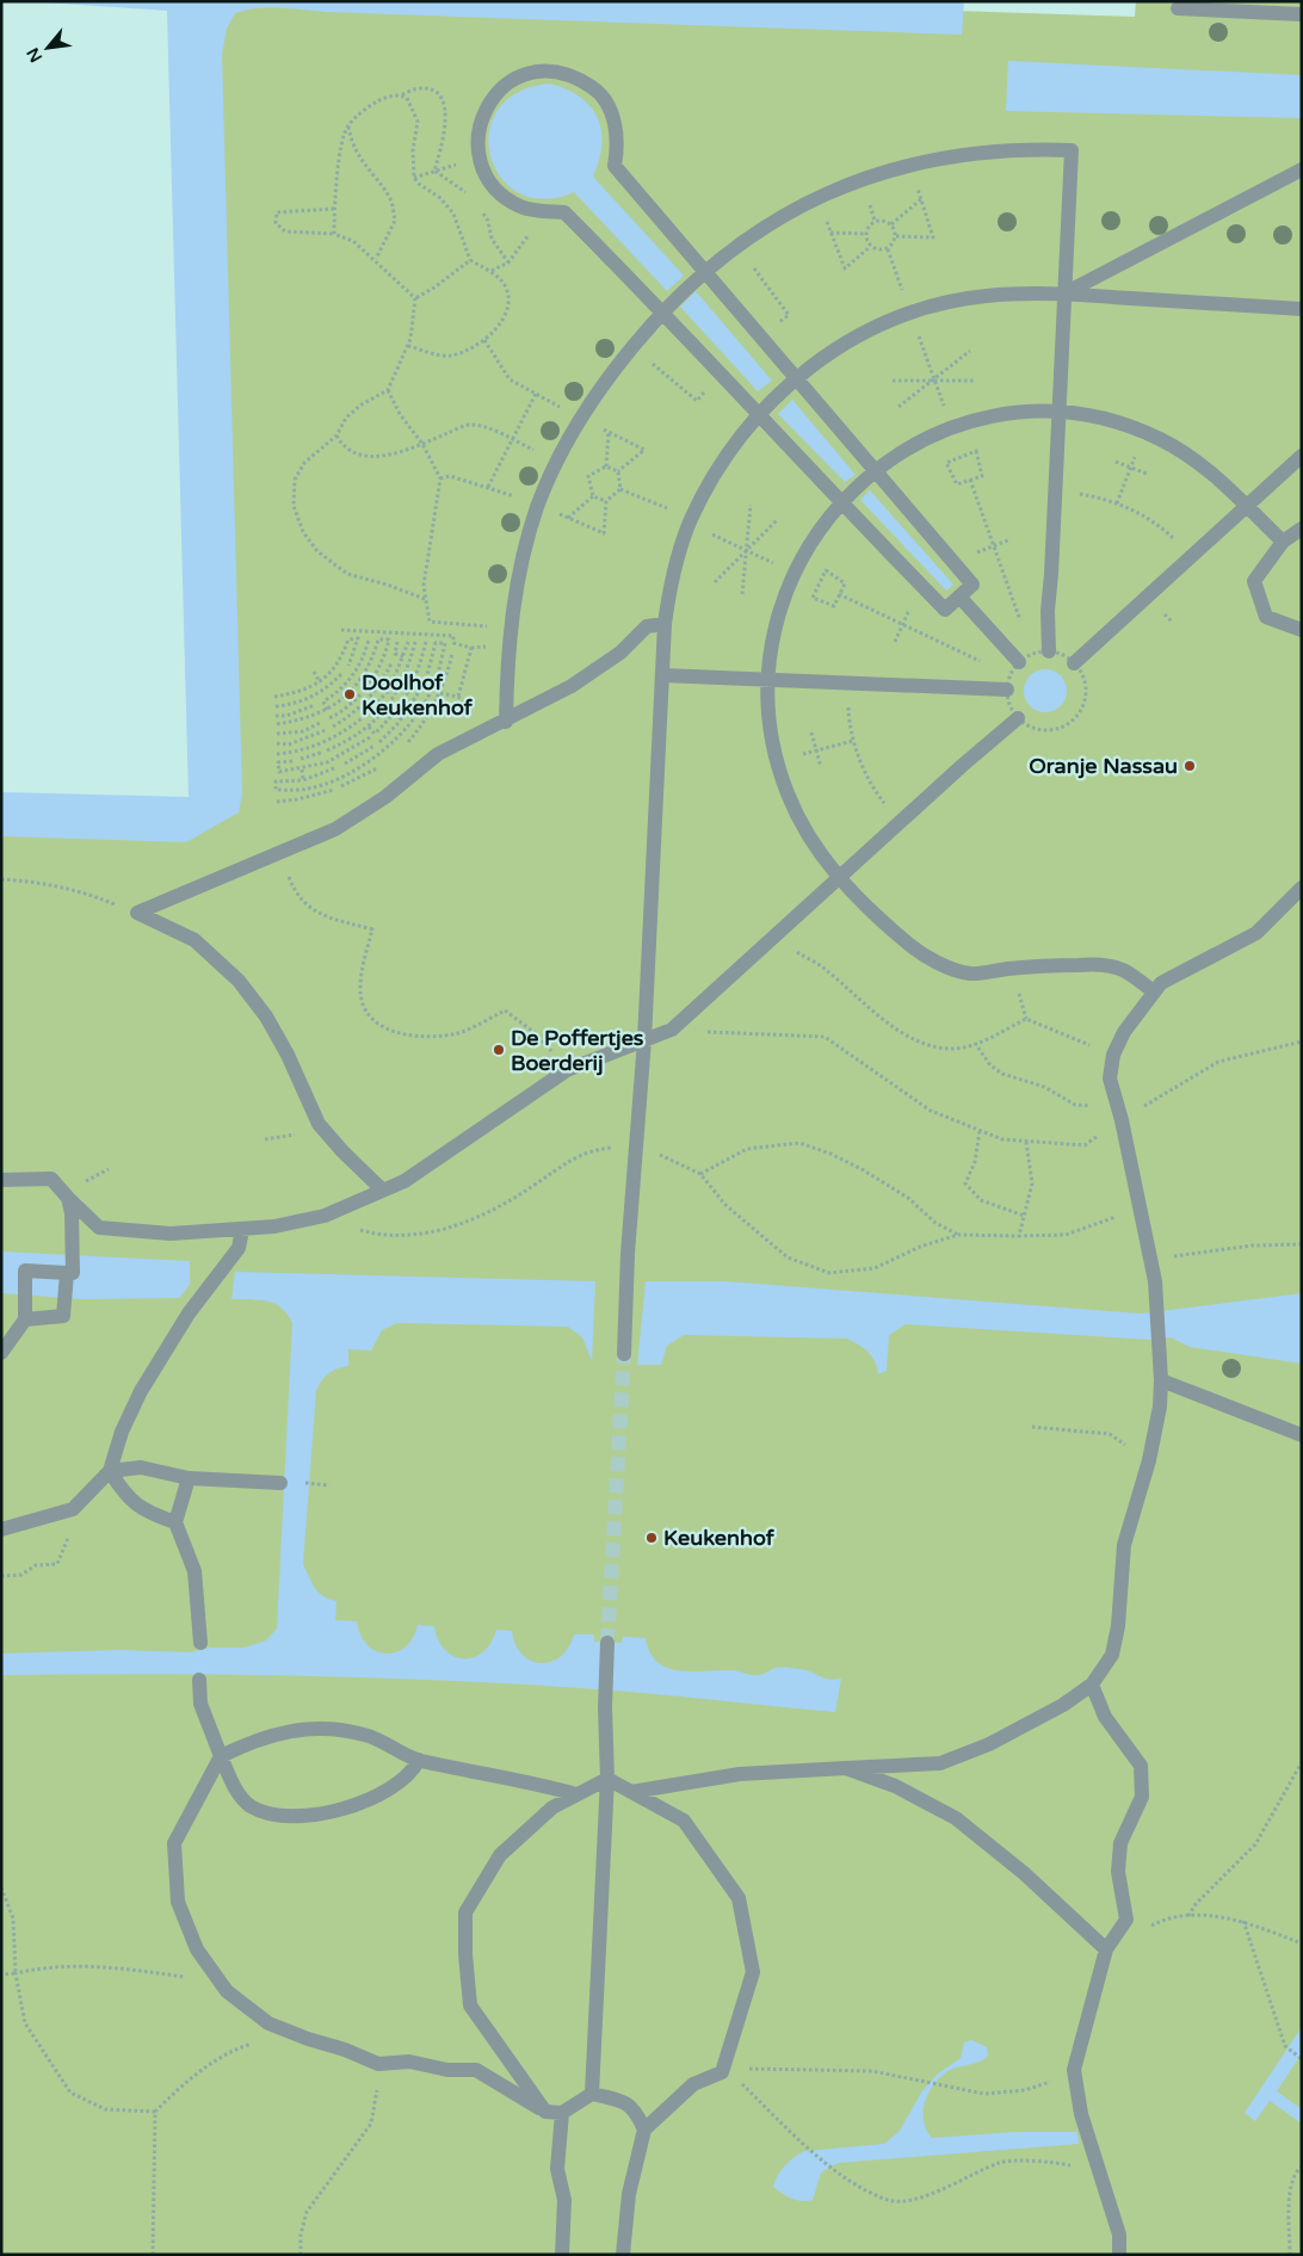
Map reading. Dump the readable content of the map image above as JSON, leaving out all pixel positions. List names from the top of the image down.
{
  "places": [
    "Doolhof Keukenhof",
    "Oranje Nassau",
    "De Poffertjes Boerderij",
    "Keukenhof"
  ],
  "north": "bottom left"
}
